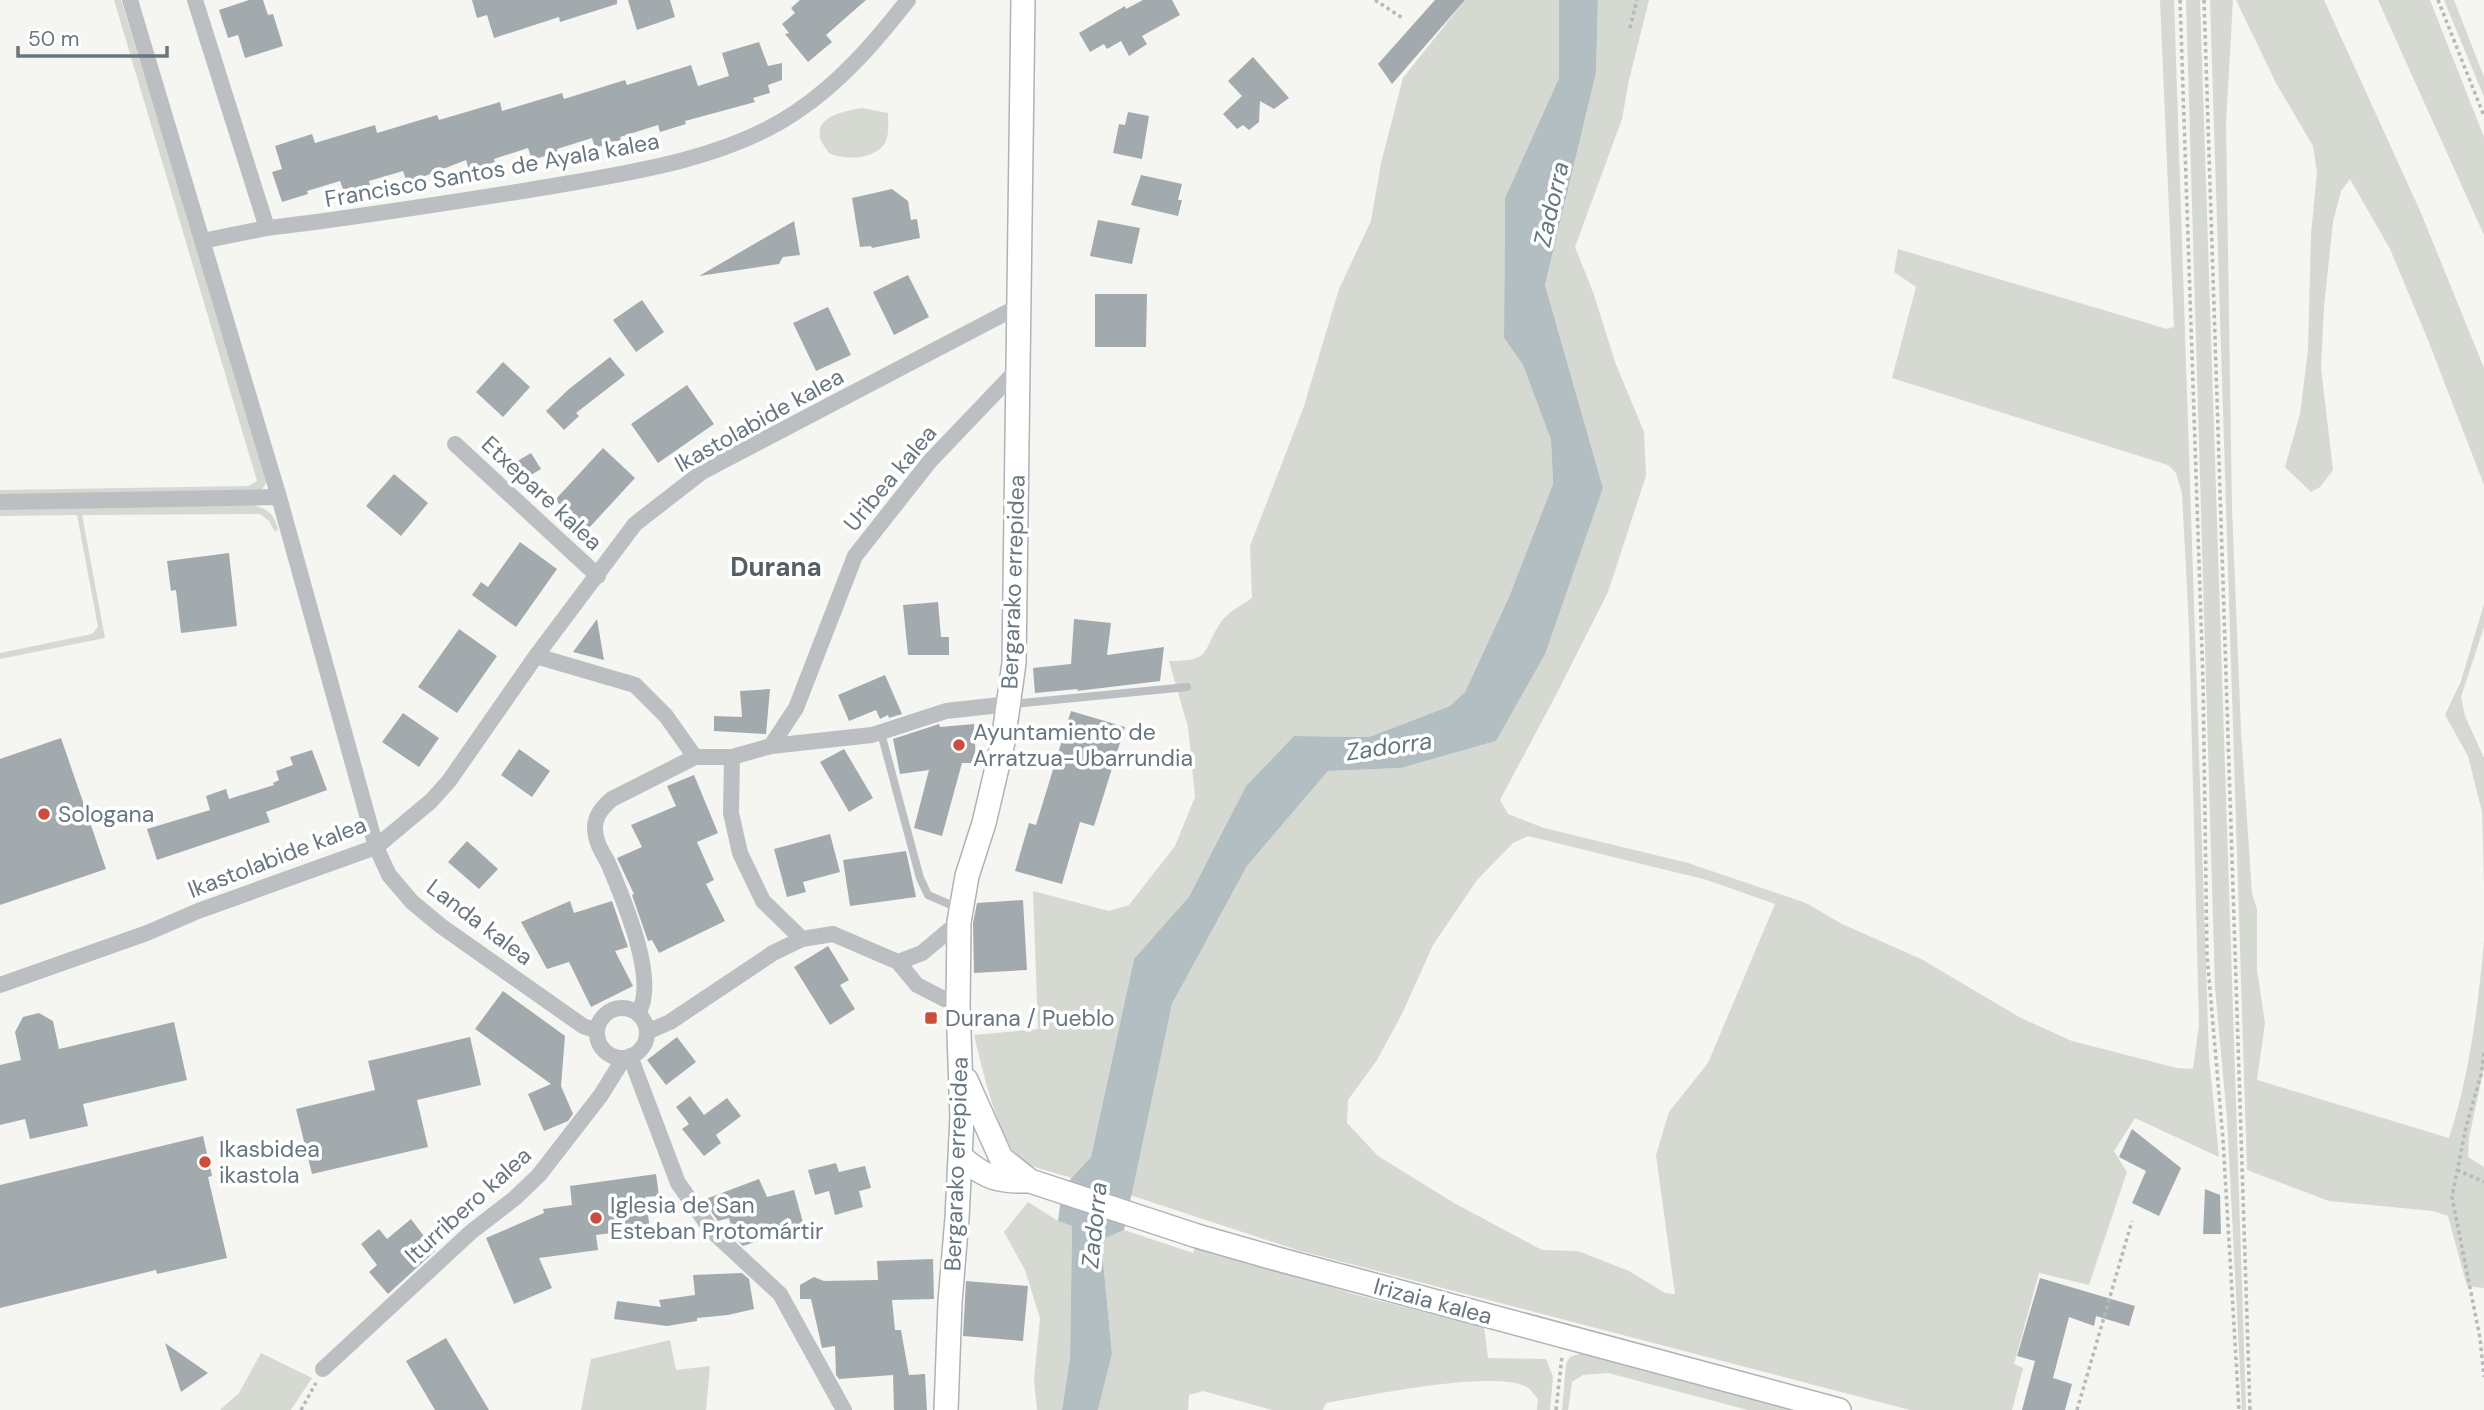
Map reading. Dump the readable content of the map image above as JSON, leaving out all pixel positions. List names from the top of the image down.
{
  "streets": {
    "street": [
      "Francisco Santos de Ayala kalea",
      "Ikastolabide kalea",
      "Uribea kalea",
      "Etxepare kalea",
      "Bergarako errepidea",
      "Landa kalea",
      "Iturribero kalea",
      "Irizaia kalea"
    ]
  },
  "crossings": [
    ["Francisco Santos de Ayala kalea", "Landa kalea"],
    ["Ikastolabide kalea", "Etxepare kalea"],
    ["Ikastolabide kalea", "Bergarako errepidea"],
    ["Ikastolabide kalea", "Landa kalea"],
    ["Uribea kalea", "Bergarako errepidea"],
    ["Bergarako errepidea", "Irizaia kalea"],
    ["Landa kalea", "Iturribero kalea"]
  ],
  "districts": ["Durana"],
  "water": ["Zadorra"],
  "places": {
    "other": [
      "Ayuntamiento de Arratzua-Ubarrundia",
      "Sologana",
      "Ikasbidea ikastola",
      "Iglesia de San Esteban Protomártir"
    ],
    "transit": ["Durana / Pueblo"]
  },
  "scale_bar": "50 m"
}
